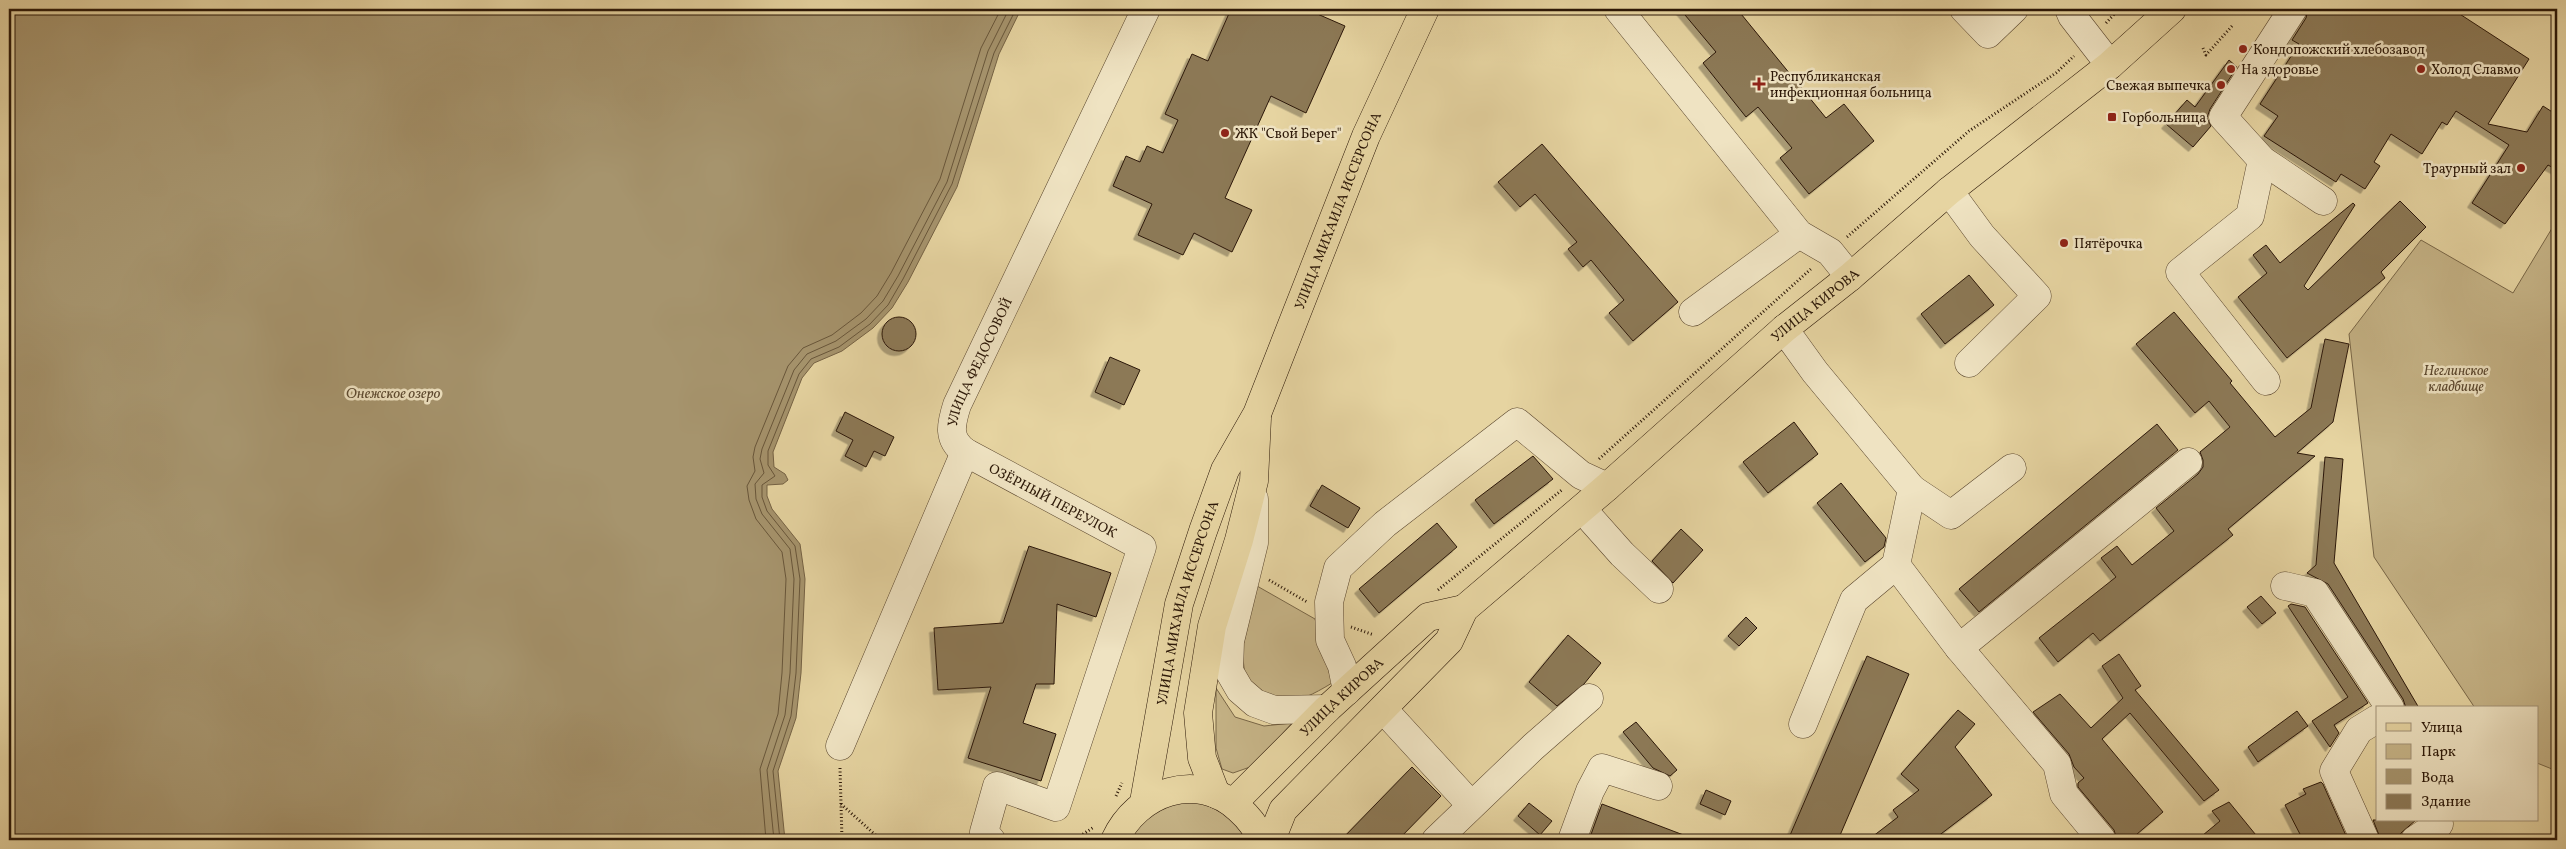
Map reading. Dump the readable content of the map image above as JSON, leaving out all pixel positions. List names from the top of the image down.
{
  "streets": {
    "main road": ["УЛИЦА МИХАИЛА ИССЕРСОНА", "УЛИЦА КИРОВА"],
    "street": ["УЛИЦА ФЕДОСОВОЙ", "ОЗЁРНЫЙ ПЕРЕУЛОК"]
  },
  "crossings": [
    ["УЛИЦА МИХАИЛА ИССЕРСОНА", "УЛИЦА КИРОВА"],
    ["УЛИЦА ФЕДОСОВОЙ", "ОЗЁРНЫЙ ПЕРЕУЛОК"]
  ],
  "water": ["Онежское озеро"],
  "parks": ["Неглинское кладбище"],
  "places": {
    "other": [
      "Кондопожский хлебозавод",
      "На здоровье",
      "Холод Славмо",
      "Свежая выпечка",
      "ЖК \"Свой Берег\"",
      "Траурный зал",
      "Пятёрочка"
    ],
    "health": ["Республиканская инфекционная больница"],
    "transit": ["Горбольница"]
  },
  "legend": [
    "Улица",
    "Парк",
    "Вода",
    "Здание"
  ]
}
